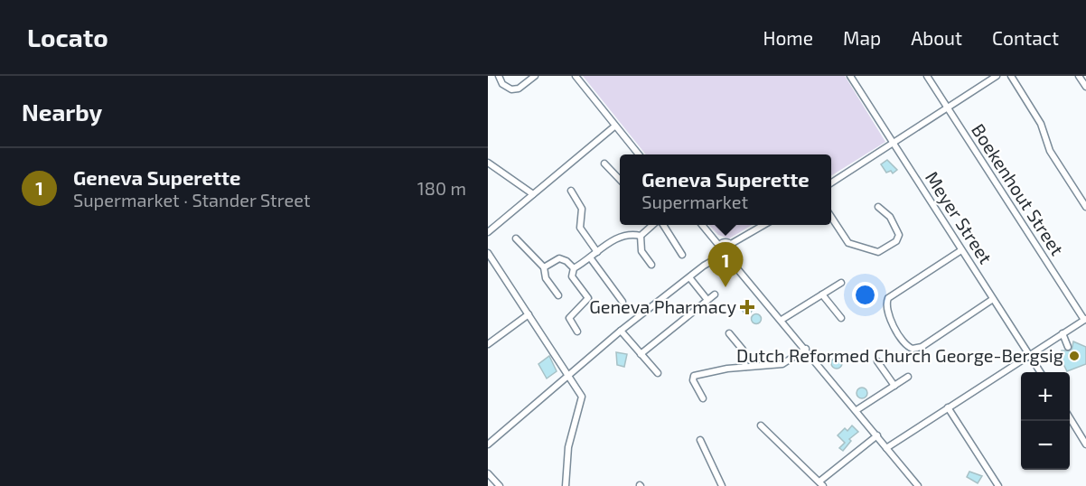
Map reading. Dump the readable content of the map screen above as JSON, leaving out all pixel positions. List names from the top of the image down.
{
  "streets": {
    "street": ["Boekenhout Street", "Meyer Street"]
  },
  "places": {
    "health": ["Geneva Pharmacy"],
    "other": ["Dutch Reformed Church George-Bergsig"]
  },
  "page": {
    "header": "Locato",
    "nav": [
      "Home",
      "Map",
      "About",
      "Contact"
    ],
    "heading": "Nearby",
    "list": [
      {
        "mark": "1",
        "name": "Geneva Superette",
        "note": "Supermarket · Stander Street",
        "value": "180 m"
      }
    ],
    "popup": ["Geneva Superette", "Supermarket"],
    "pins": "1",
    "map_buttons": ["+", "−"]
  }
}
